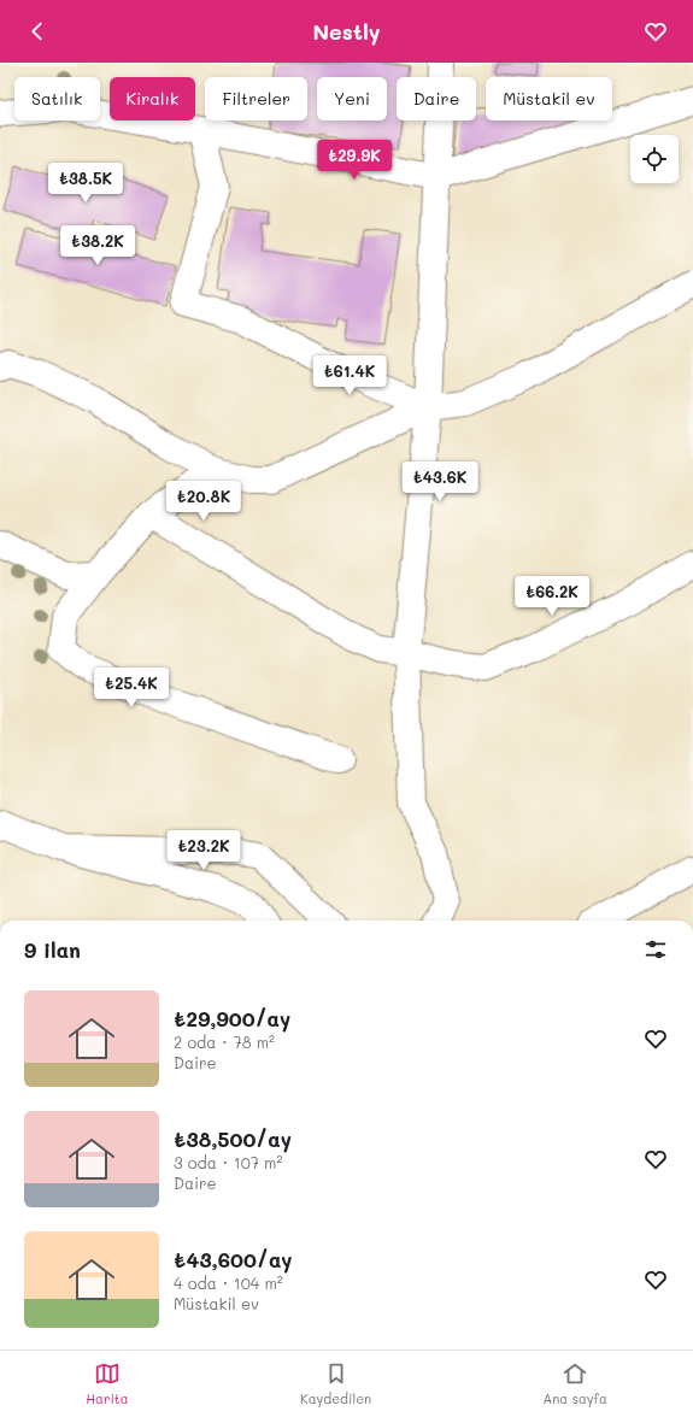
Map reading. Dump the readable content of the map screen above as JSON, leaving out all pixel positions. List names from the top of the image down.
{
  "page": {
    "header": "Nestly",
    "chip": [
      "Satılık",
      "Kiralık",
      "Filtreler",
      "Yeni",
      "Daire",
      "Müstakil ev"
    ],
    "price": [
      "₺29.9K",
      "₺38.5K",
      "₺38.2K",
      "₺61.4K",
      "₺43.6K",
      "₺20.8K",
      "₺66.2K",
      "₺25.4K",
      "₺23.2K"
    ],
    "heading": "9 ilan",
    "list": [
      {
        "name": "₺29,900/ay",
        "note": "2 oda · 78 m² · Daire"
      },
      {
        "name": "₺38,500/ay",
        "note": "3 oda · 107 m² · Daire"
      },
      {
        "name": "₺43,600/ay",
        "note": "4 oda · 104 m² · Müstakil ev"
      }
    ],
    "tabs": ["Harita", "Kaydedilen", "Ana sayfa"]
  }
}
